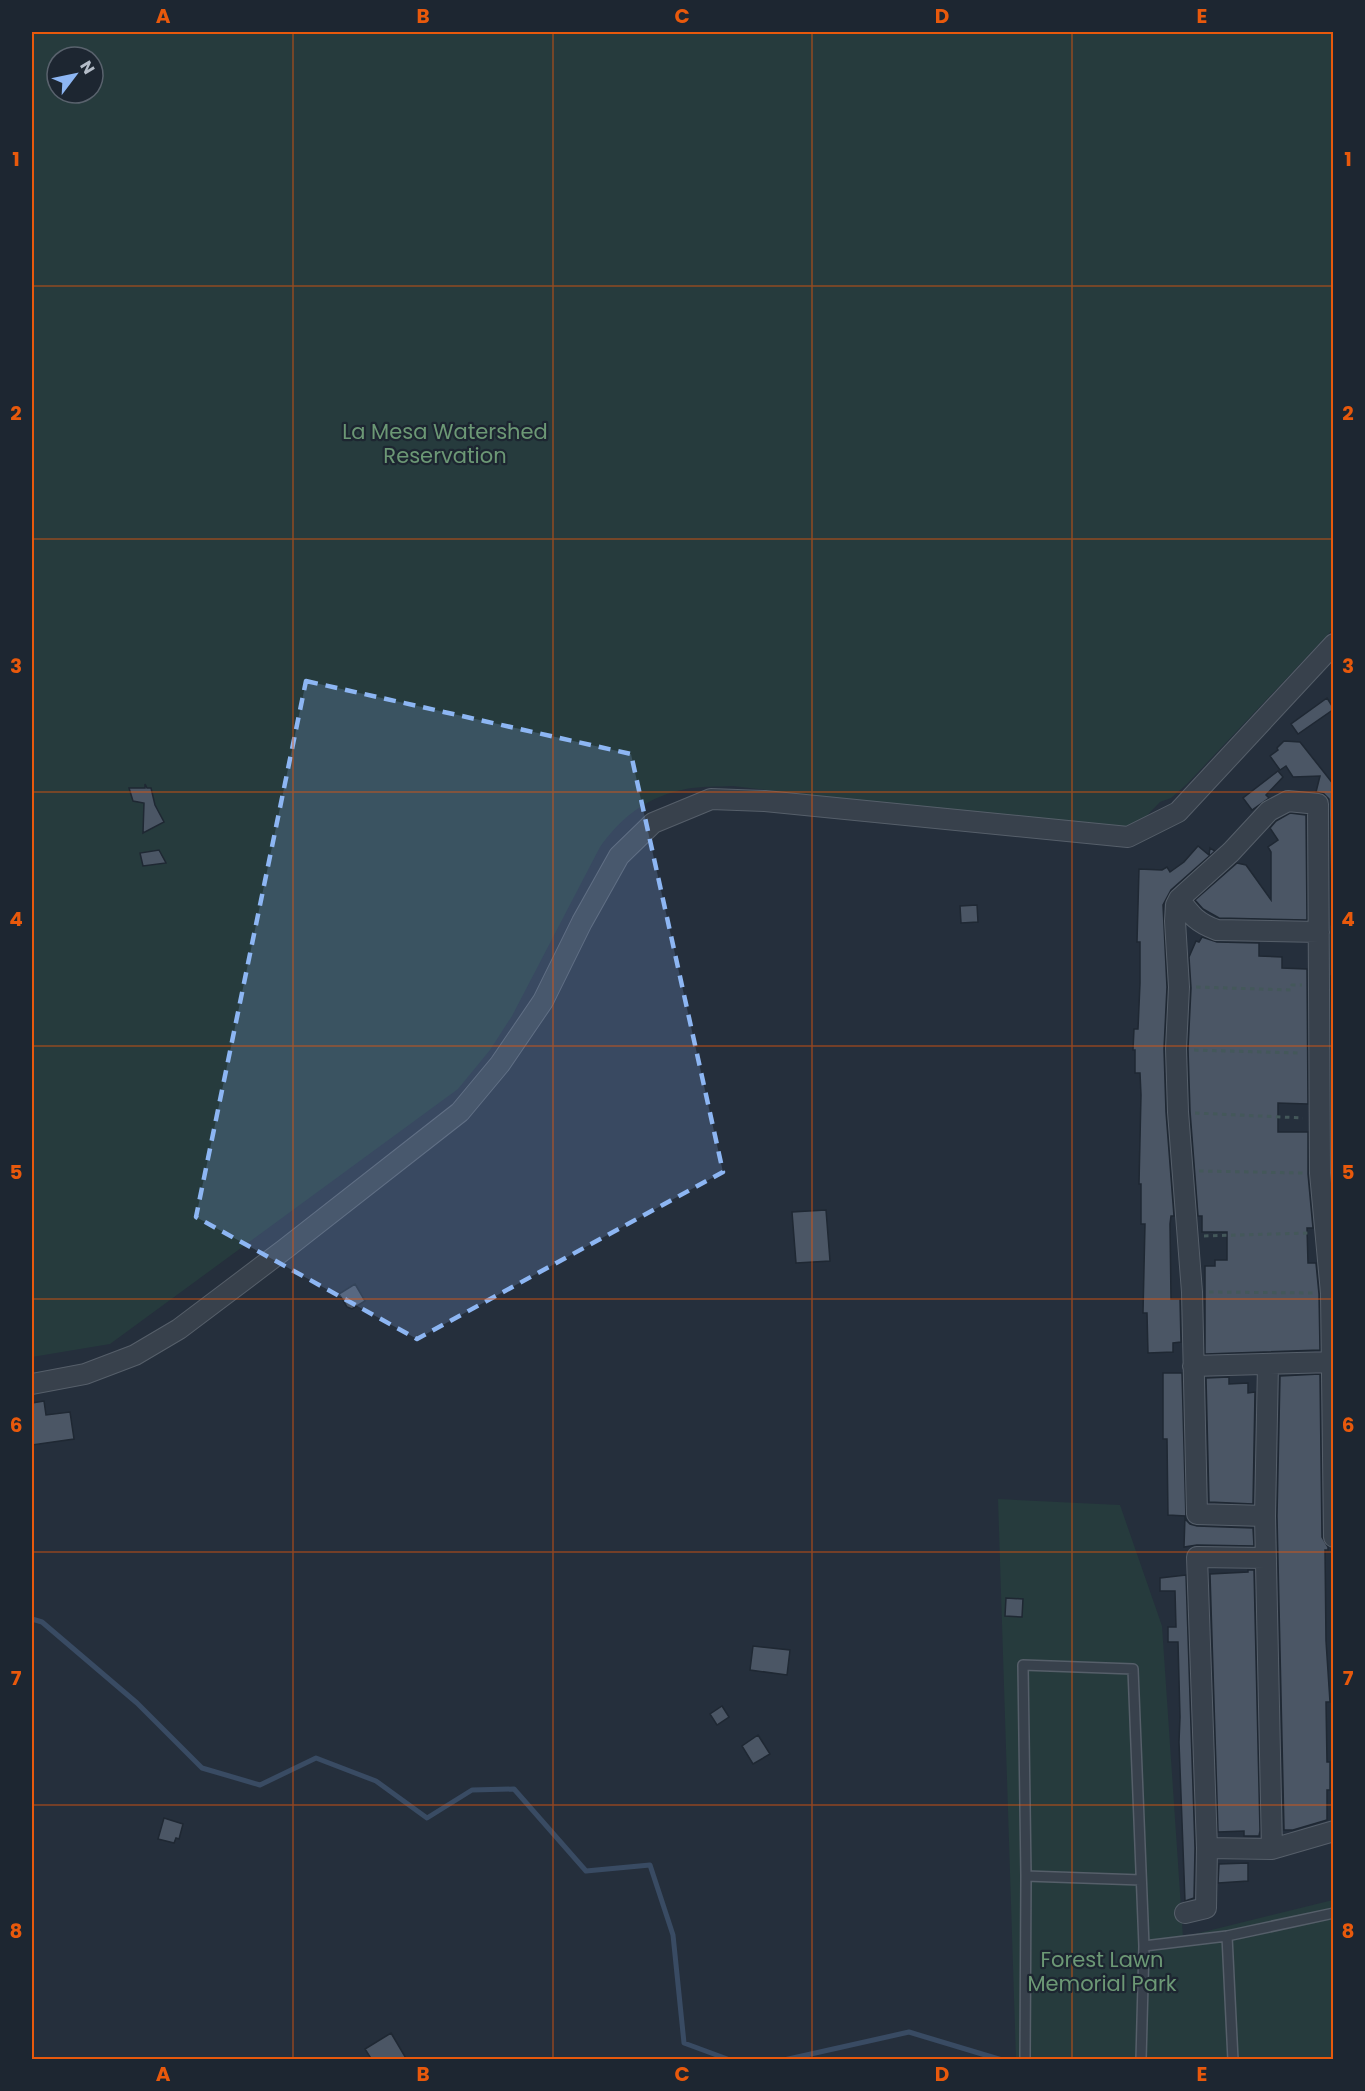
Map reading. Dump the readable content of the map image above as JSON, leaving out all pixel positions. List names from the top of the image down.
{
  "parks": ["La Mesa Watershed Reservation", "Forest Lawn Memorial Park"],
  "north": "top right",
  "grid": {
    "columns": [
      "A",
      "B",
      "C",
      "D",
      "E"
    ],
    "rows": [
      "1",
      "2",
      "3",
      "4",
      "5",
      "6",
      "7",
      "8"
    ]
  }
}
